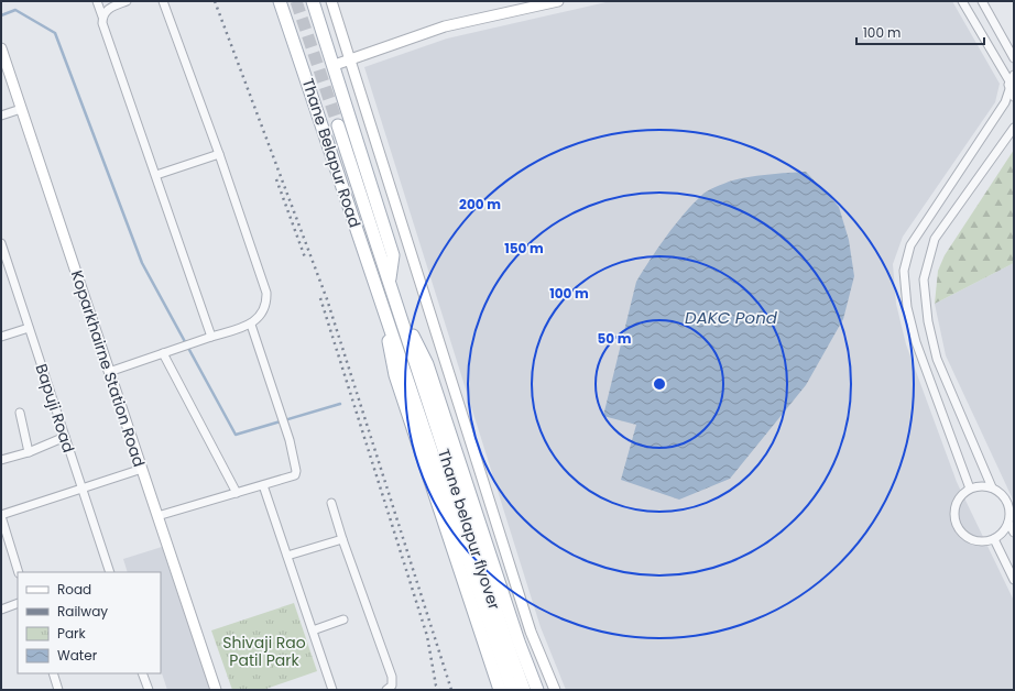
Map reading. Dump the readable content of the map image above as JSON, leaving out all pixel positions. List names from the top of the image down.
{
  "streets": {
    "main road": ["Thane Belapur Road", "Thane belapur flyover"],
    "street": ["Koparkhairne Station Road", "Bapuji Road"]
  },
  "water": ["DAKC Pond"],
  "parks": ["Shivaji Rao Patil Park"],
  "legend": [
    "Road",
    "Railway",
    "Park",
    "Water"
  ],
  "scale_bar": "100 m",
  "rings": [
    "200 m",
    "150 m",
    "100 m",
    "50 m"
  ]
}
